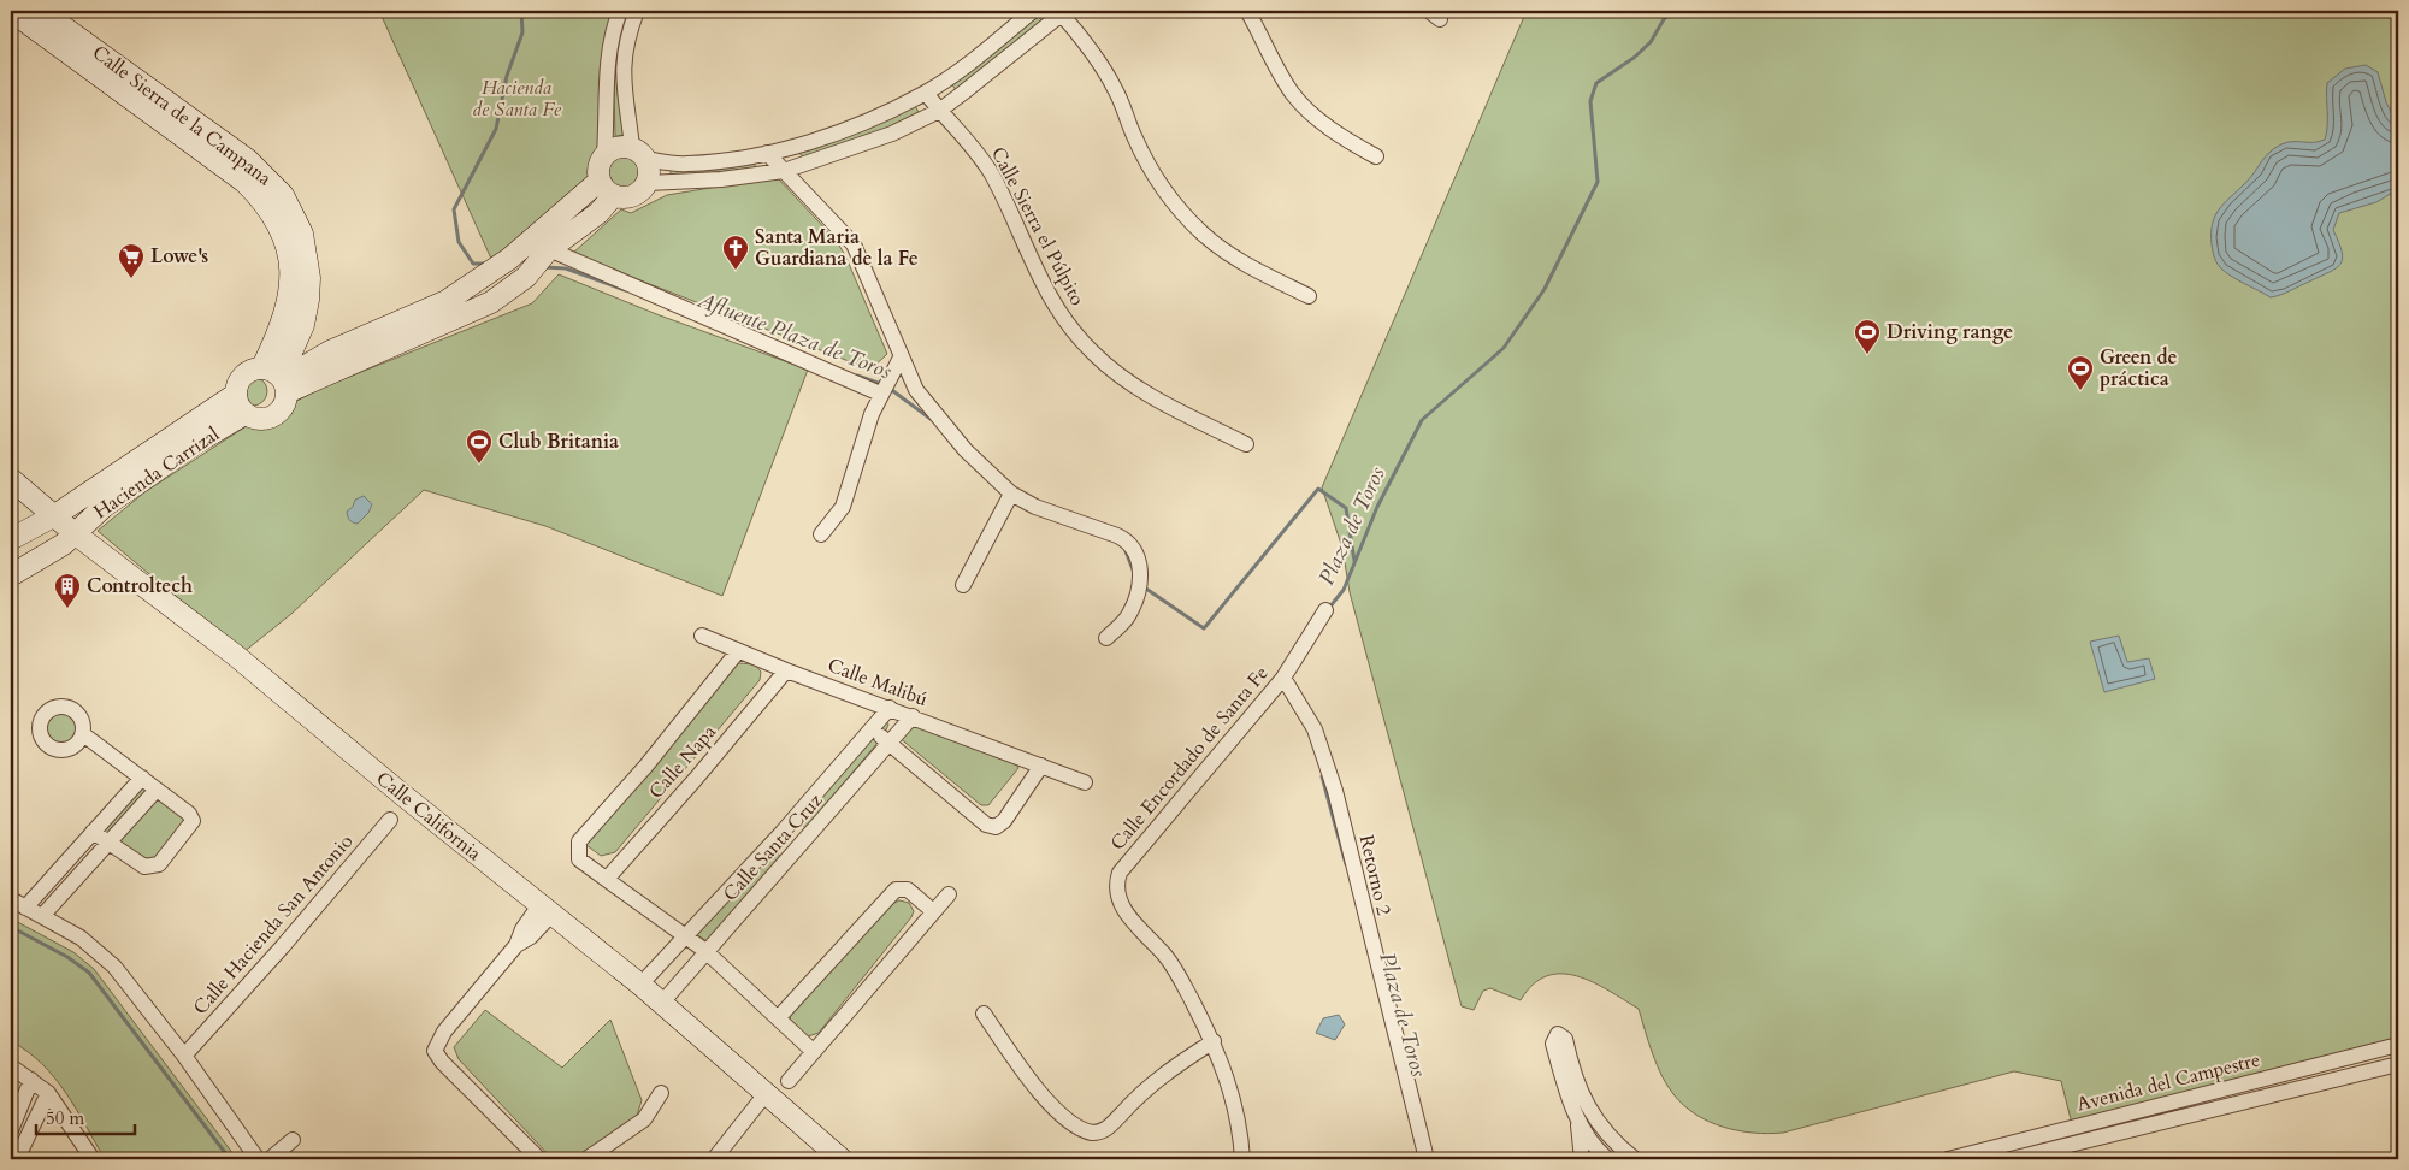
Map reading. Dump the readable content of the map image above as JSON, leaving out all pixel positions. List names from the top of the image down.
{
  "streets": {
    "street": [
      "Calle Sierra de la Campana",
      "Calle Sierra el Púlpito",
      "Hacienda Carrizal",
      "Calle Malibú",
      "Calle Encordado de Santa Fe",
      "Calle Napa",
      "Calle California",
      "Calle Santa Cruz",
      "Retorno 2",
      "Calle Hacienda San Antonio",
      "Avenida del Campestre"
    ]
  },
  "crossings": [
    ["Calle Sierra de la Campana", "Hacienda Carrizal"],
    ["Hacienda Carrizal", "Calle California"],
    ["Calle Malibú", "Calle Napa"],
    ["Calle Malibú", "Calle Santa Cruz"],
    ["Calle Encordado de Santa Fe", "Retorno 2"],
    ["Calle California", "Calle Santa Cruz"]
  ],
  "water": ["Afluente Plaza de Toros", "Plaza de Toros"],
  "parks": ["Hacienda de Santa Fe"],
  "places": {
    "church": ["Santa Maria Guardiana de la Fe"],
    "supermarket": ["Lowe's"],
    "sports": ["Driving range", "Green de práctica", "Club Britania"],
    "building": ["Controltech"]
  },
  "scale_bar": "50 m"
}
